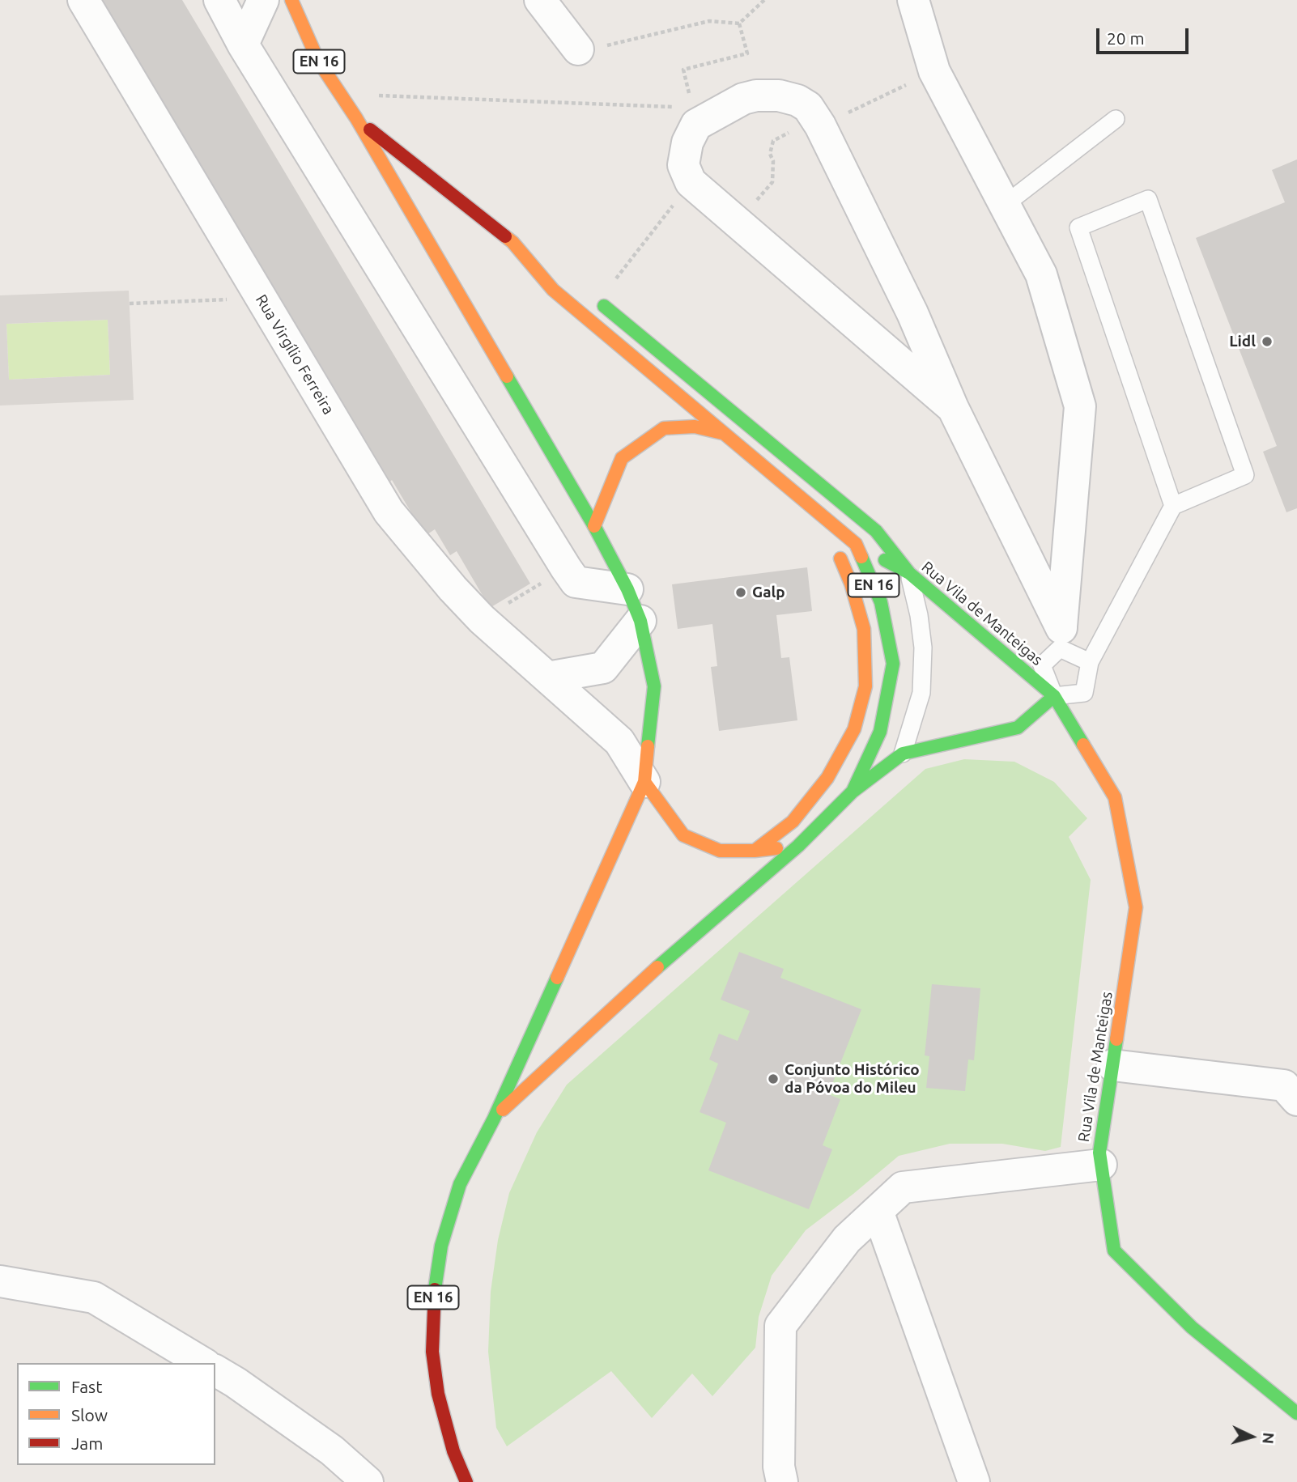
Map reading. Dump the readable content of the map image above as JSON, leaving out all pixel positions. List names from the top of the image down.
{
  "streets": {
    "main road": ["EN 16", "Rua Vila de Manteigas"],
    "street": ["Rua Virgílio Ferreira"]
  },
  "crossings": [
    ["EN 16", "Rua Virgílio Ferreira"],
    ["EN 16", "Rua Vila de Manteigas"]
  ],
  "places": ["Lidl", "Galp", "Conjunto Histórico da Póvoa do Mileu"],
  "legend": ["Fast", "Slow", "Jam"],
  "scale_bar": "20 m",
  "north": "right"
}
